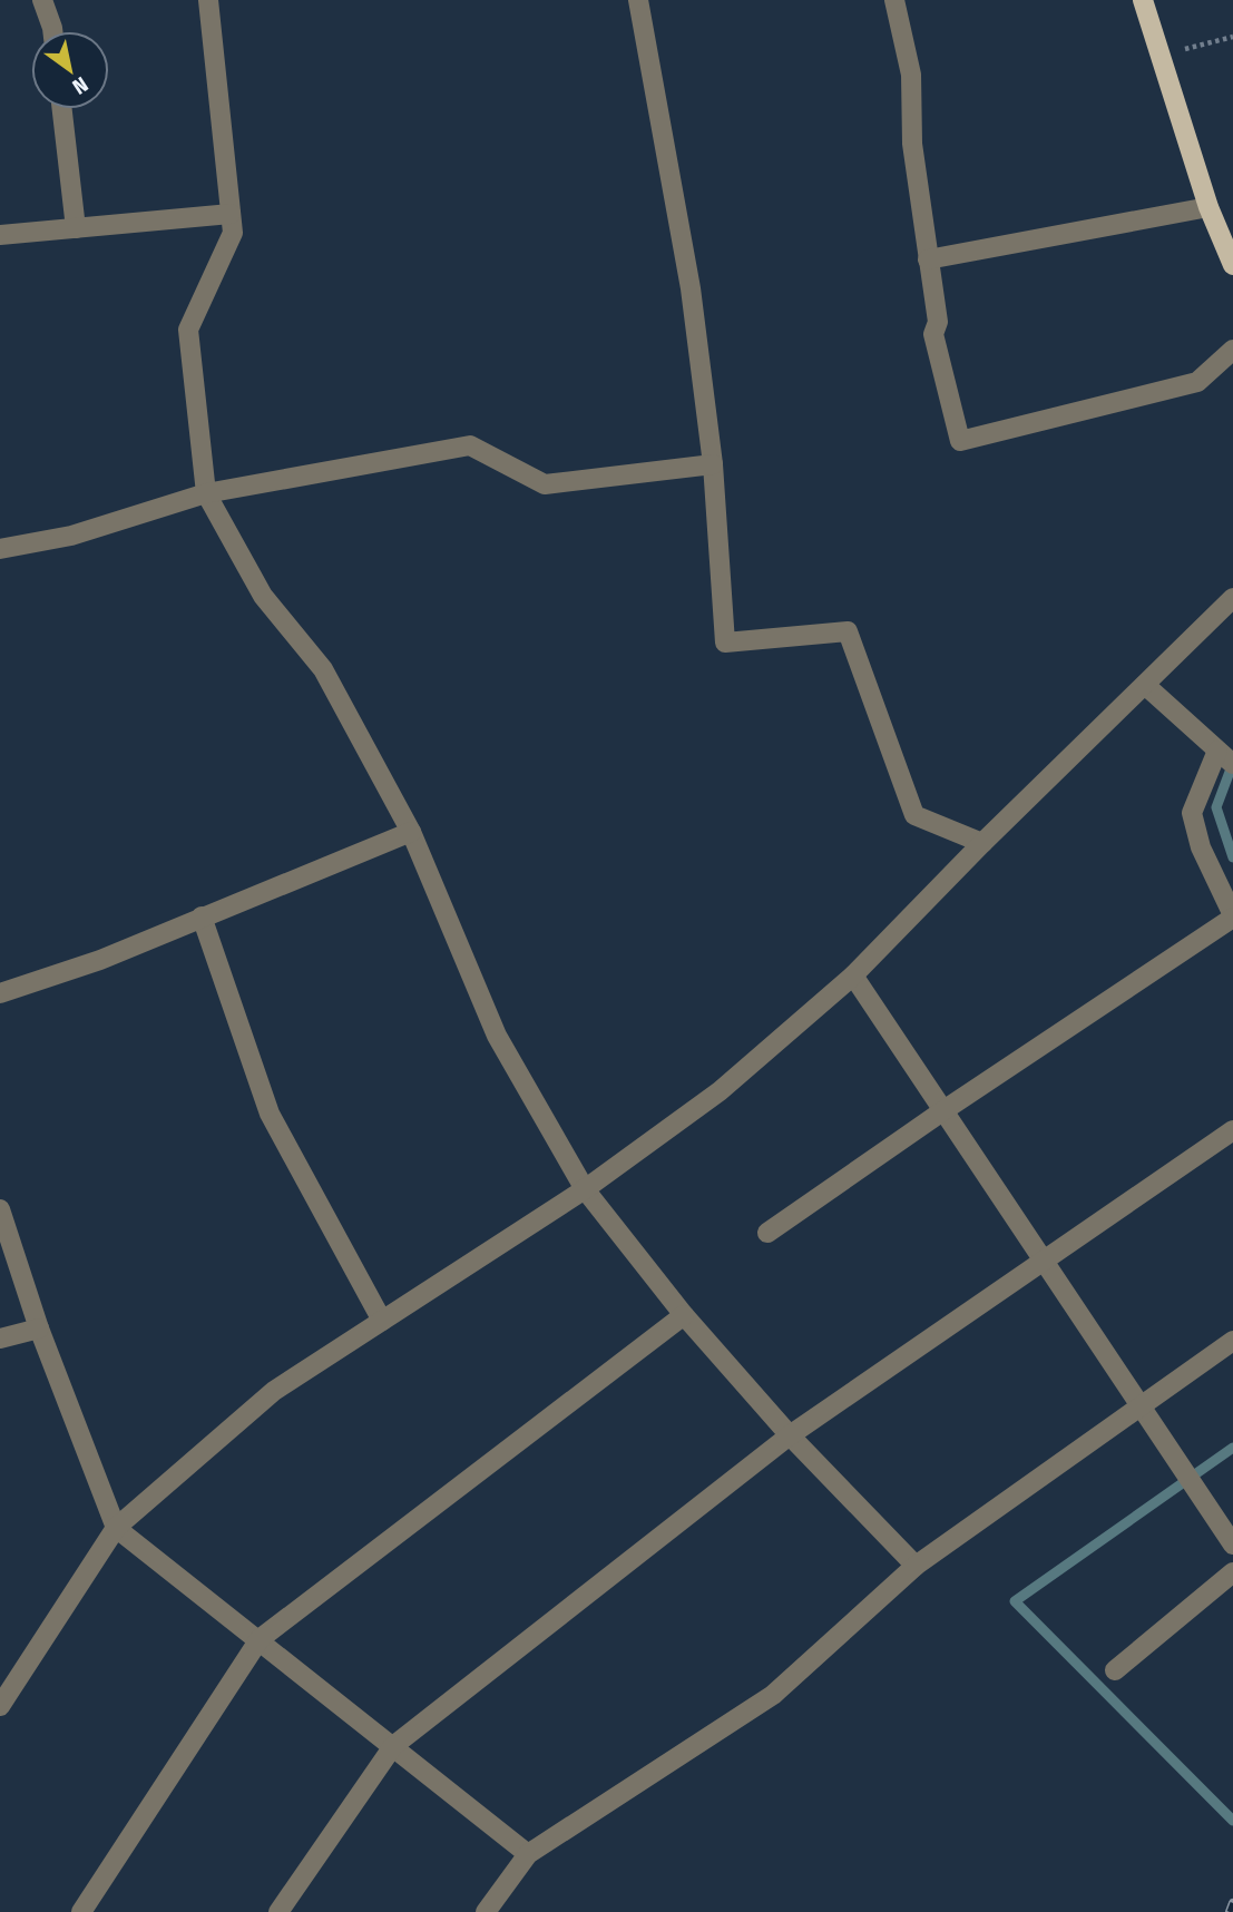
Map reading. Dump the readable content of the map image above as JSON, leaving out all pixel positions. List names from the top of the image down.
{
  "north": "bottom right"
}
